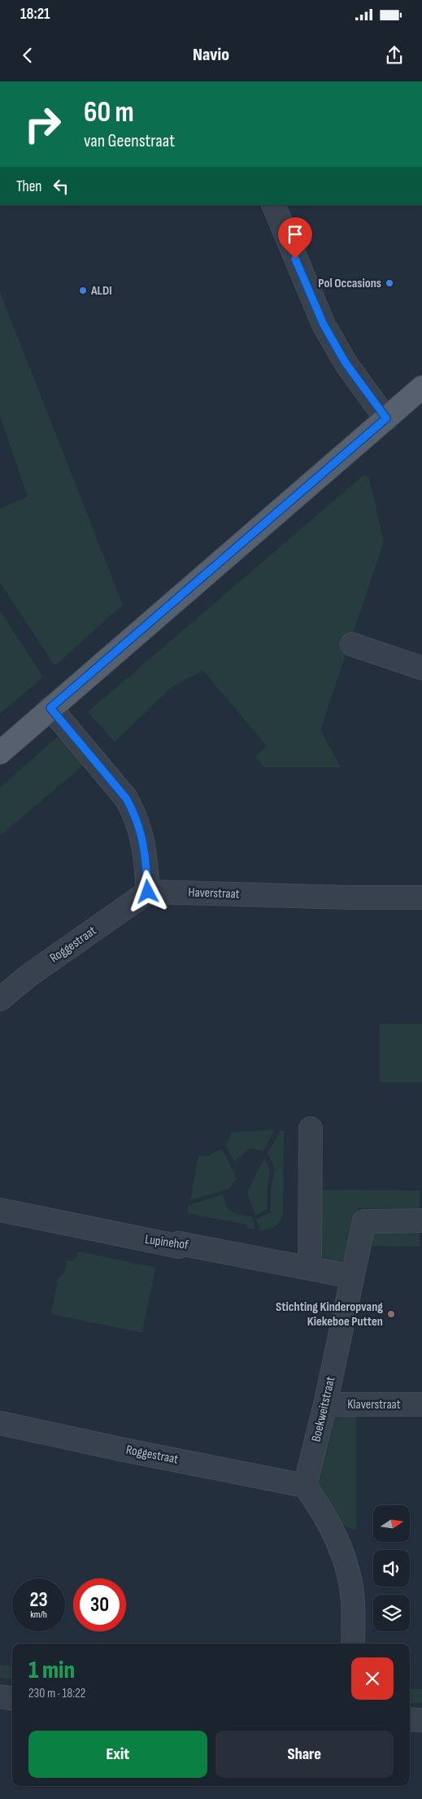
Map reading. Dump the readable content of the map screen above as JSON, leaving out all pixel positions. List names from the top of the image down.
{
  "streets": {
    "street": [
      "Haverstraat",
      "Roggestraat",
      "Lupinehof",
      "Klaverstraat",
      "Boekweitstraat"
    ]
  },
  "crossings": [
    ["Haverstraat", "Roggestraat"],
    ["Roggestraat", "Boekweitstraat"],
    ["Lupinehof", "Boekweitstraat"],
    ["Klaverstraat", "Boekweitstraat"]
  ],
  "places": ["Pol Occasions", "ALDI", "Stichting Kinderopvang Kiekeboe Putten"],
  "north": "right",
  "page": {
    "status": "18:21",
    "header": "Navio",
    "turn": ["60 m", "van Geenstraat"],
    "then": "Then",
    "speed": "23 km/h",
    "limit": "30",
    "heading": ["1 min", "230 m · 18:22"],
    "buttons": ["Exit", "Share"]
  }
}
